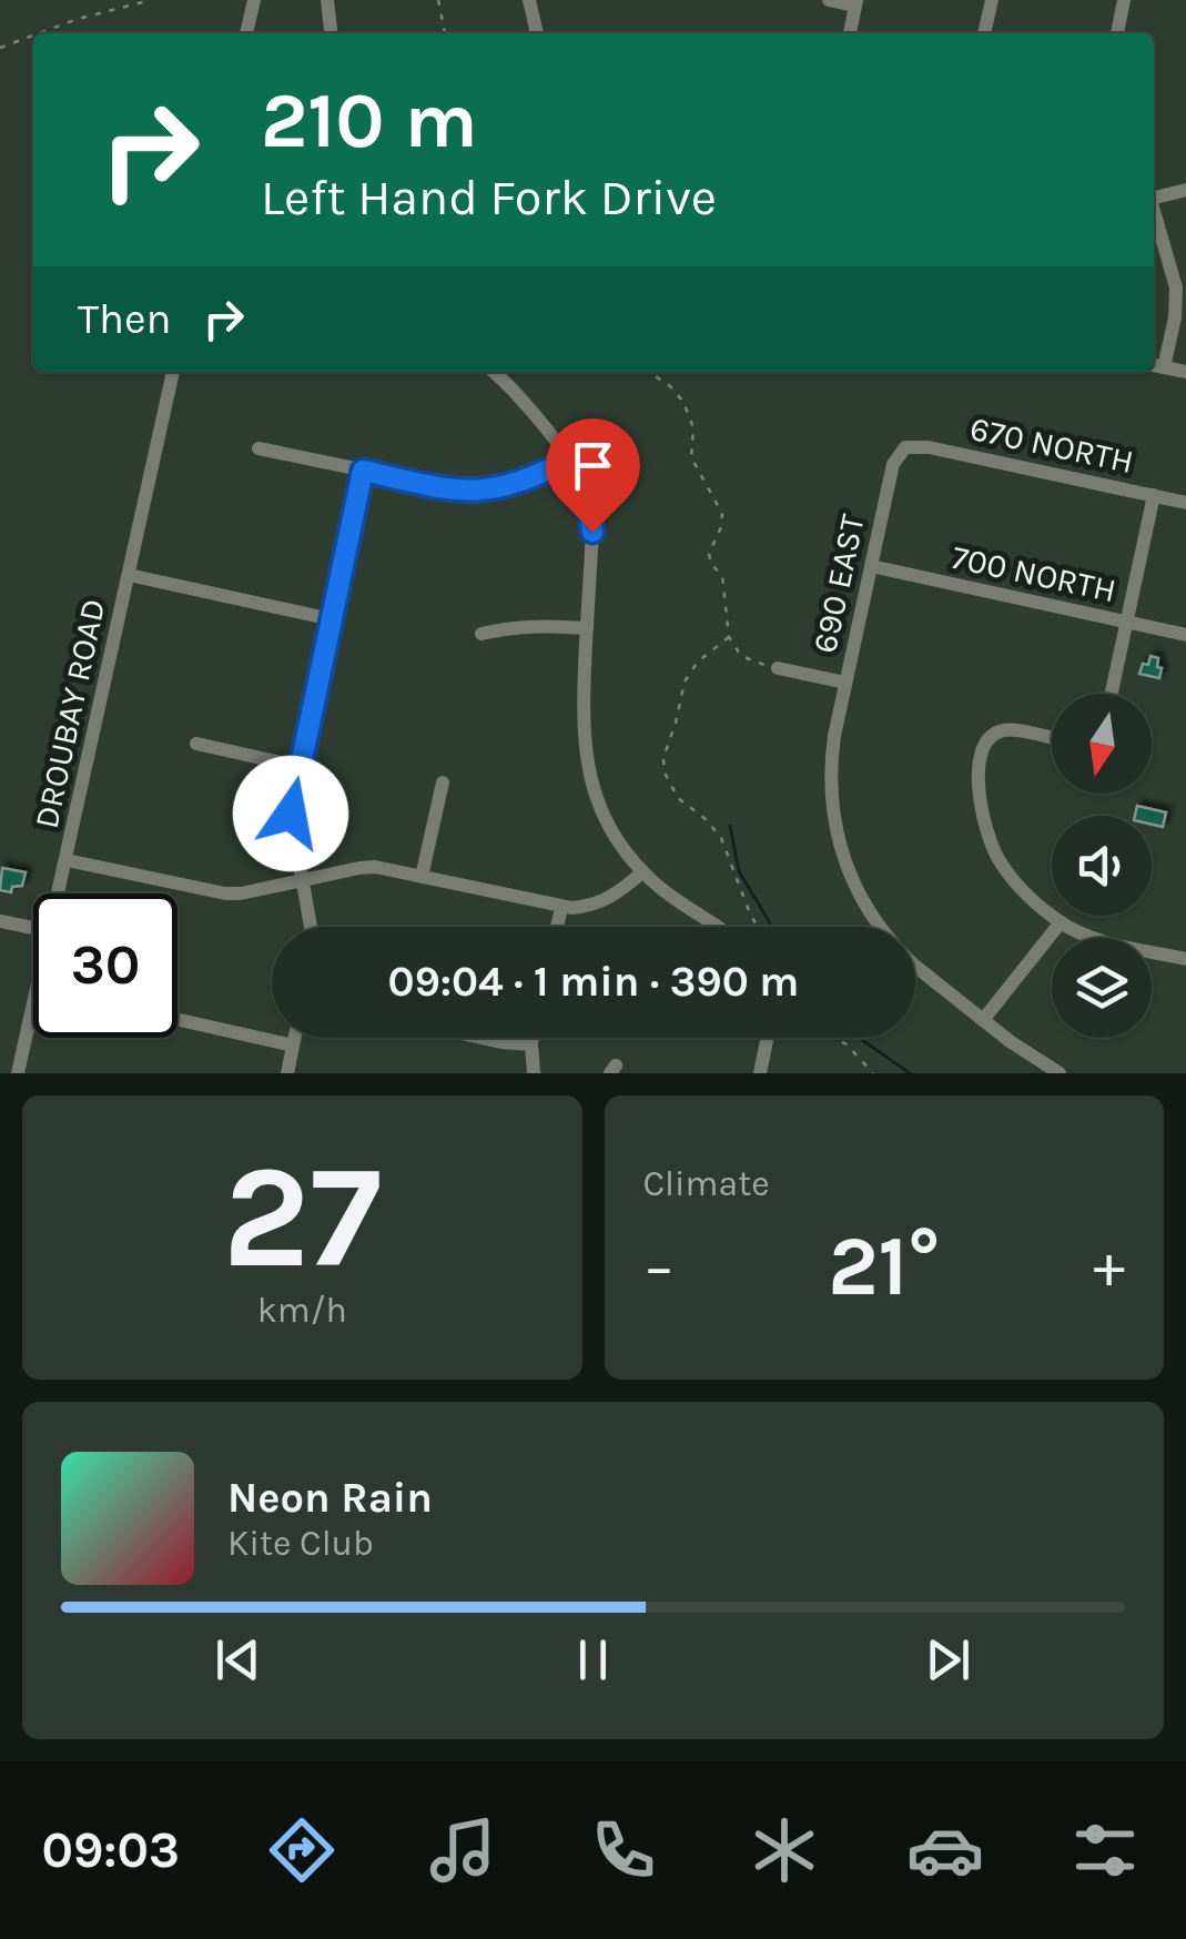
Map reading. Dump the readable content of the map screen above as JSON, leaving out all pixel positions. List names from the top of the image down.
{
  "streets": {
    "street": [
      "670 NORTH",
      "700 NORTH",
      "690 EAST",
      "DROUBAY ROAD"
    ]
  },
  "crossings": [
    ["670 NORTH", "690 EAST"],
    ["700 NORTH", "690 EAST"]
  ],
  "north": "bottom",
  "page": {
    "turn": ["210 m", "Left Hand Fork Drive"],
    "then": "Then",
    "limit": "30",
    "trip": "09:04 · 1 min · 390 m",
    "tile": [
      ["27", "km/h"],
      "Climate"
    ],
    "heat": ["−", "21°", "+"],
    "song": ["Neon Rain", "Kite Club"],
    "tabs": "09:03"
  }
}
